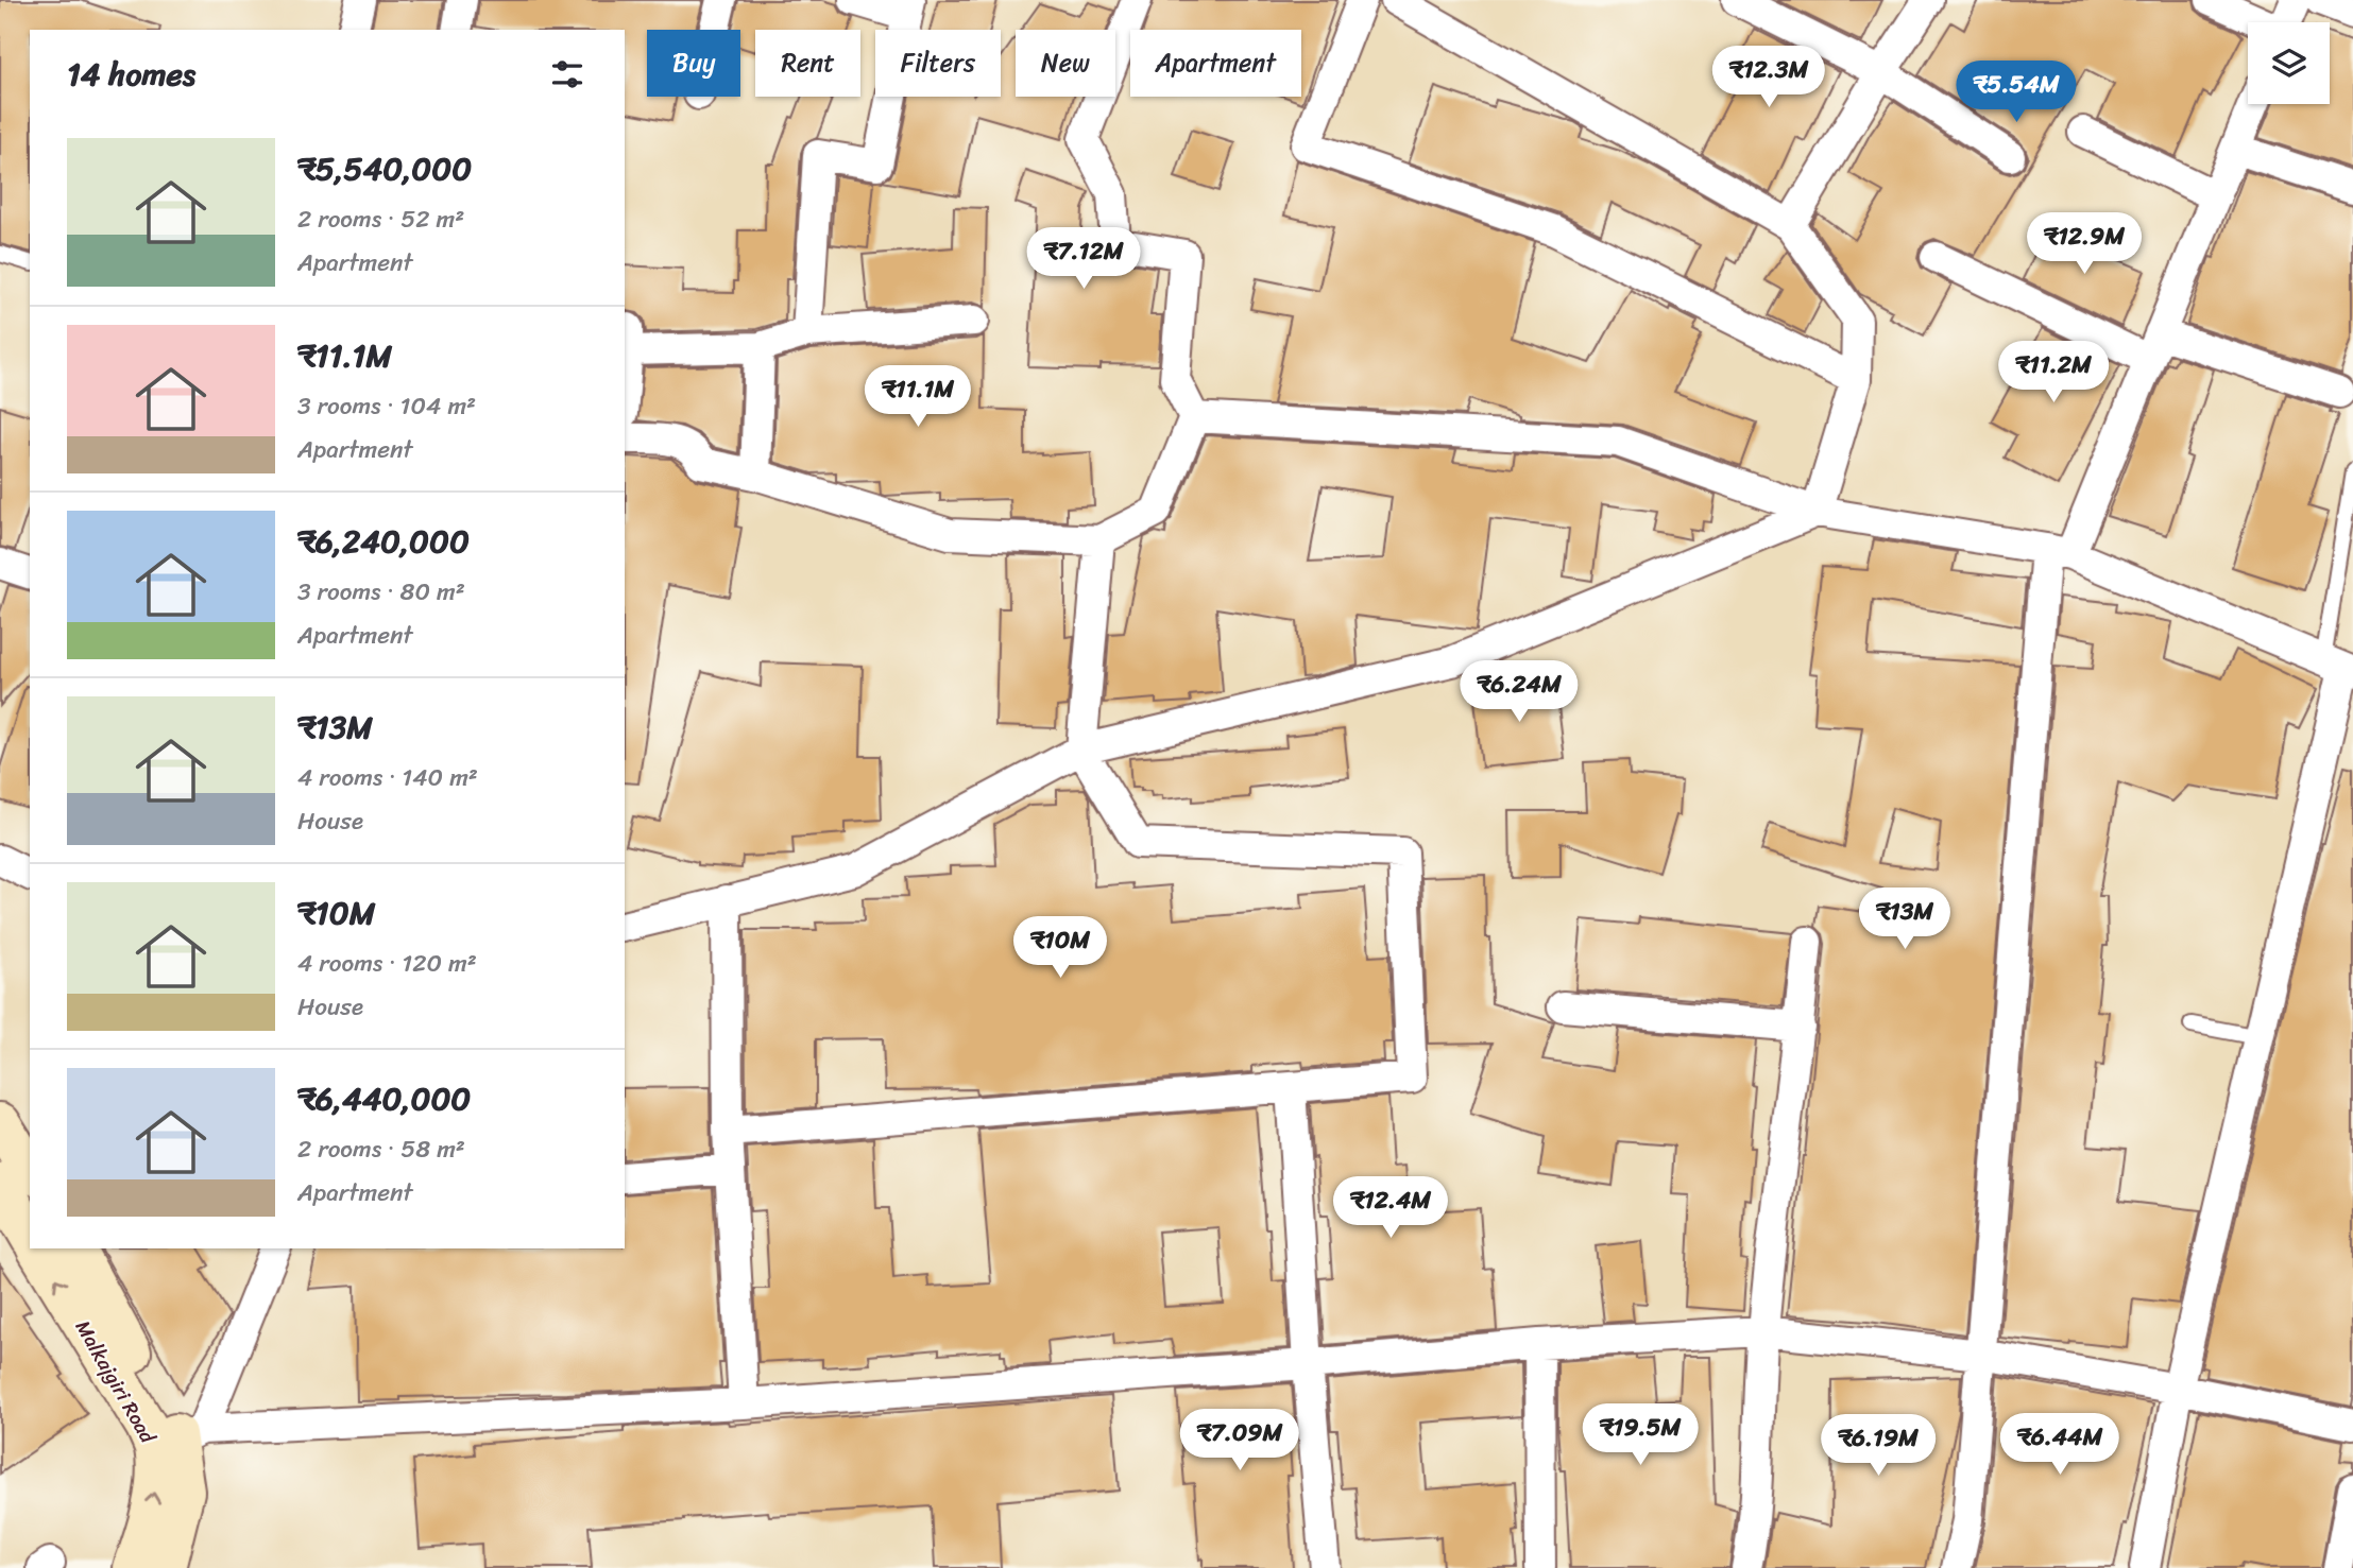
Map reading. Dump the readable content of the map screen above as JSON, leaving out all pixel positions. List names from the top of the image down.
{
  "streets": {
    "main road": ["Malkajgiri Road"]
  },
  "page": {
    "chip": [
      "Buy",
      "Rent",
      "Filters",
      "New",
      "Apartment"
    ],
    "heading": "14 homes",
    "price": [
      "₹12.3M",
      "₹5.54M",
      "₹12.9M",
      "₹7.12M",
      "₹11.2M",
      "₹11.1M",
      "₹6.24M",
      "₹13M",
      "₹10M",
      "₹12.4M",
      "₹19.5M",
      "₹7.09M",
      "₹6.44M",
      "₹6.19M"
    ],
    "list": [
      {
        "name": "₹5,540,000",
        "note": "2 rooms · 52 m² · Apartment"
      },
      {
        "name": "₹11.1M",
        "note": "3 rooms · 104 m² · Apartment"
      },
      {
        "name": "₹6,240,000",
        "note": "3 rooms · 80 m² · Apartment"
      },
      {
        "name": "₹13M",
        "note": "4 rooms · 140 m² · House"
      },
      {
        "name": "₹10M",
        "note": "4 rooms · 120 m² · House"
      },
      {
        "name": "₹6,440,000",
        "note": "2 rooms · 58 m² · Apartment"
      }
    ]
  }
}
